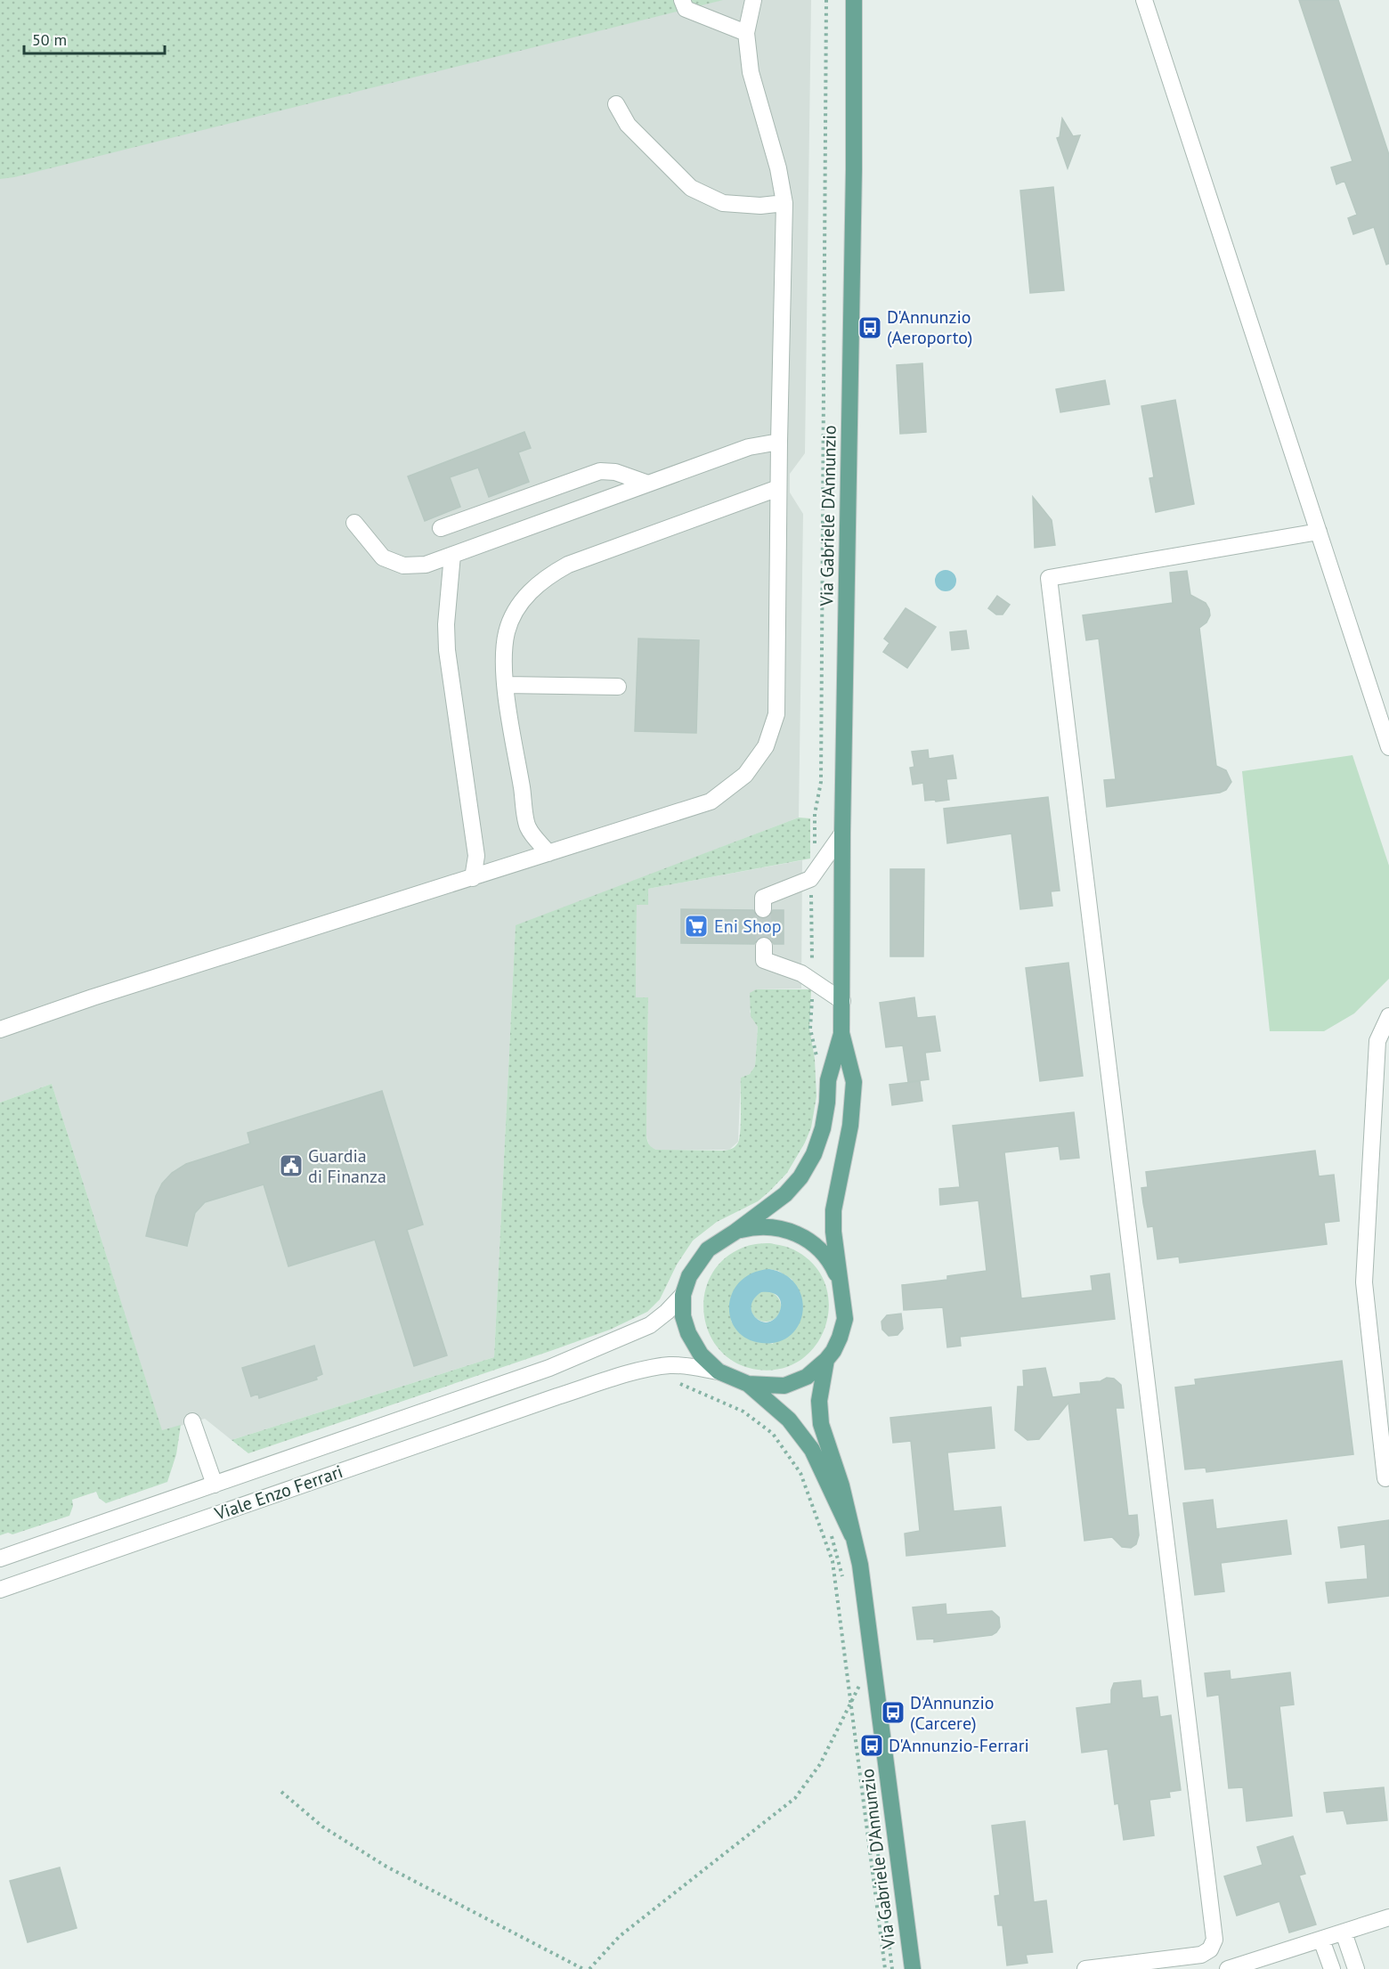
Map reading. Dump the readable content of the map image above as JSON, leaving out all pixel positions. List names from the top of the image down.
{
  "streets": {
    "main road": ["Via Gabriele D'Annunzio"],
    "street": ["Viale Enzo Ferrari"]
  },
  "places": {
    "bus stop": ["D'Annunzio (Aeroporto)", "D'Annunzio (Carcere)", "D'Annunzio-Ferrari"],
    "supermarket": ["Eni Shop"],
    "public building": ["Guardia di Finanza"]
  },
  "scale_bar": "50 m"
}
